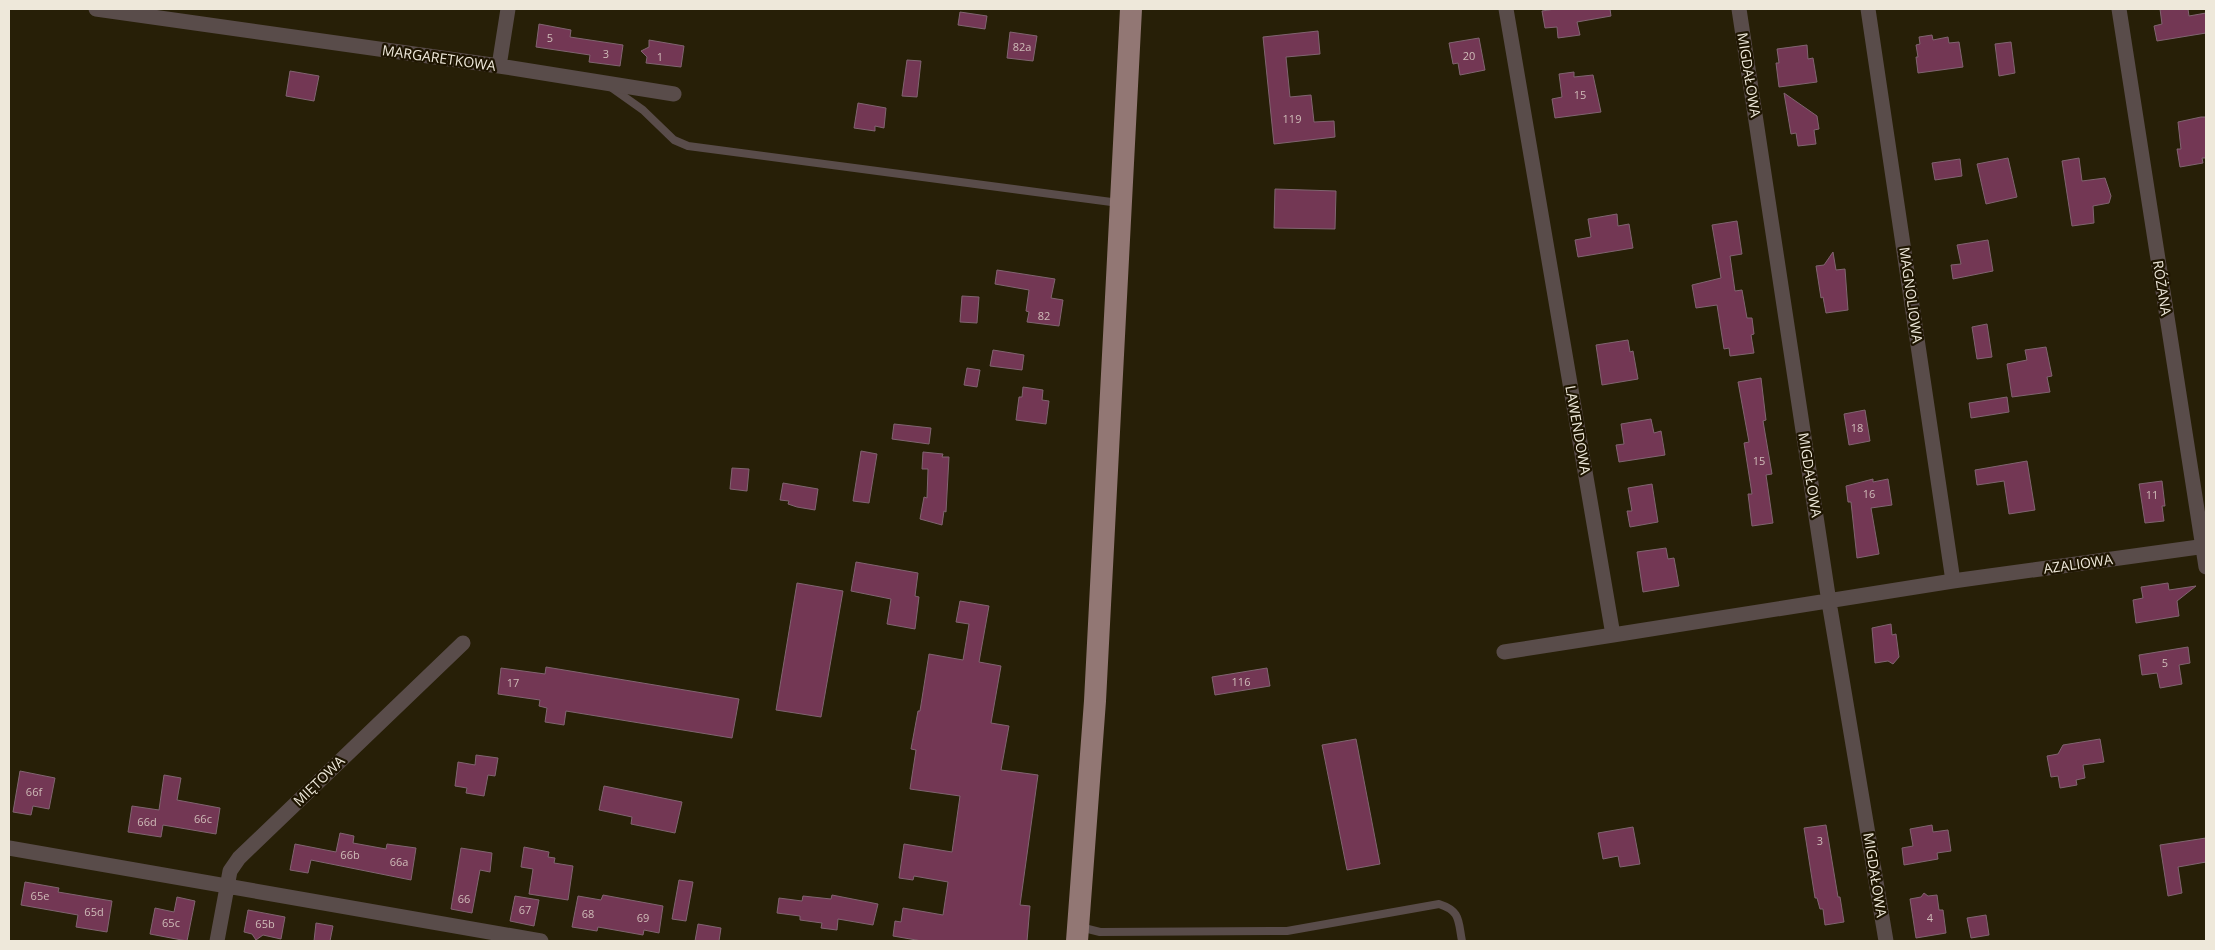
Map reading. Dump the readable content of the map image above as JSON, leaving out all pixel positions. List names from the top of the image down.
{
  "streets": {
    "street": [
      "MARGARETKOWA",
      "MIGDAŁOWA",
      "RÓŻANA",
      "MAGNOLIOWA",
      "LAWENDOWA",
      "AZALIOWA",
      "MIĘTOWA"
    ]
  },
  "crossings": [
    ["MIGDAŁOWA", "AZALIOWA"],
    ["RÓŻANA", "AZALIOWA"],
    ["MAGNOLIOWA", "AZALIOWA"]
  ],
  "house_numbers": [
    "5",
    "82a",
    "3",
    "20",
    "1",
    "15",
    "119",
    "82",
    "18",
    "15",
    "16",
    "11",
    "5",
    "116",
    "17",
    "66f",
    "66c",
    "66d",
    "3",
    "66b",
    "66a",
    "65e",
    "66",
    "67",
    "65d",
    "68",
    "69",
    "4",
    "65c",
    "65b"
  ]
}
